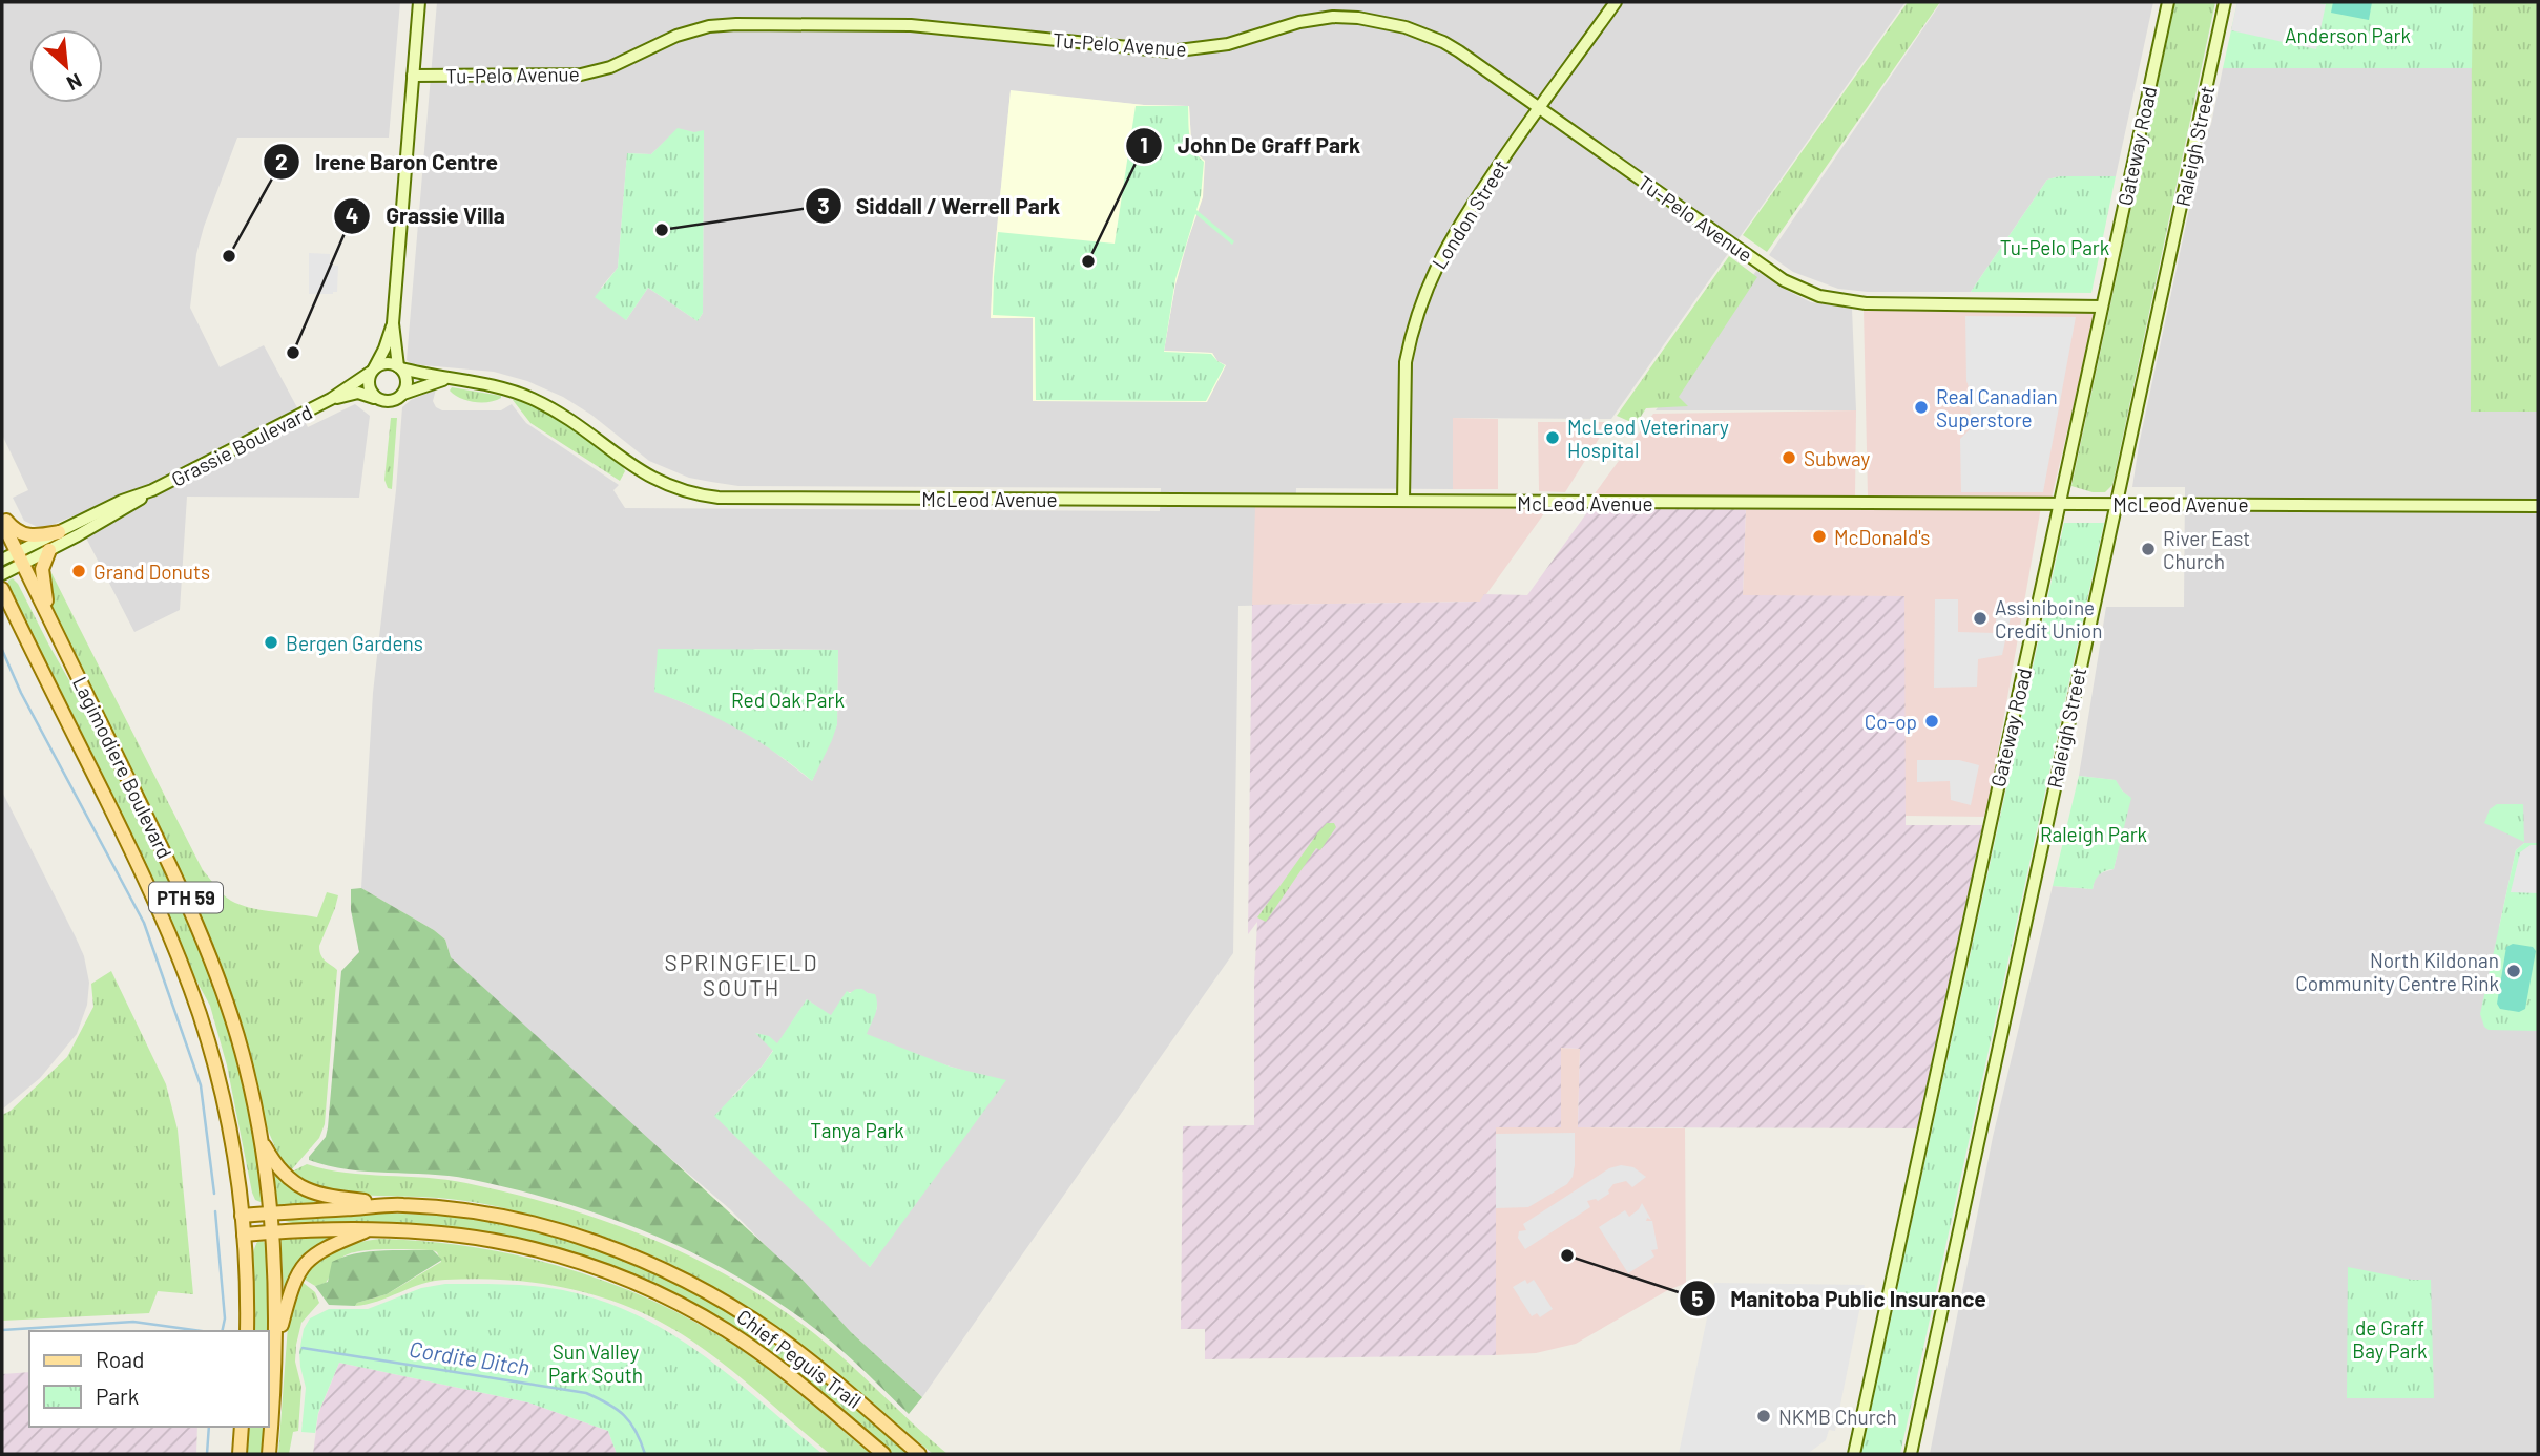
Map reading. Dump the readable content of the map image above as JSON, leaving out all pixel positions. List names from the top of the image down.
{
  "streets": {
    "main road": ["Lagimodiere Boulevard", "PTH 59", "Chief Peguis Trail"],
    "street": [
      "Tu-Pelo Avenue",
      "Gateway Road",
      "Raleigh Street",
      "London Street",
      "Grassie Boulevard",
      "McLeod Avenue"
    ]
  },
  "crossings": [
    ["Tu-Pelo Avenue", "Gateway Road"],
    ["Tu-Pelo Avenue", "London Street"],
    ["Gateway Road", "McLeod Avenue"],
    ["Raleigh Street", "McLeod Avenue"],
    ["London Street", "McLeod Avenue"],
    ["Grassie Boulevard", "Lagimodiere Boulevard"],
    ["Lagimodiere Boulevard", "Chief Peguis Trail"]
  ],
  "districts": ["SPRINGFIELD SOUTH"],
  "water": ["Cordite Ditch"],
  "parks": [
    "Anderson Park",
    "Tu-Pelo Park",
    "Red Oak Park",
    "Raleigh Park",
    "Tanya Park",
    "de Graff Bay Park",
    "Sun Valley Park South"
  ],
  "places": [
    "Siddall / Werrell Park",
    "Irene Baron Centre",
    "John De Graff Park",
    "Grassie Villa",
    "Real Canadian Superstore",
    "McLeod Veterinary Hospital",
    "Subway",
    "McDonald's",
    "River East Church",
    "Grand Donuts",
    "Assiniboine Credit Union",
    "Bergen Gardens",
    "Co-op",
    "North Kildonan Community Centre Rink",
    "Manitoba Public Insurance",
    "NKMB Church"
  ],
  "legend": ["Road", "Park"],
  "north": "bottom right"
}
